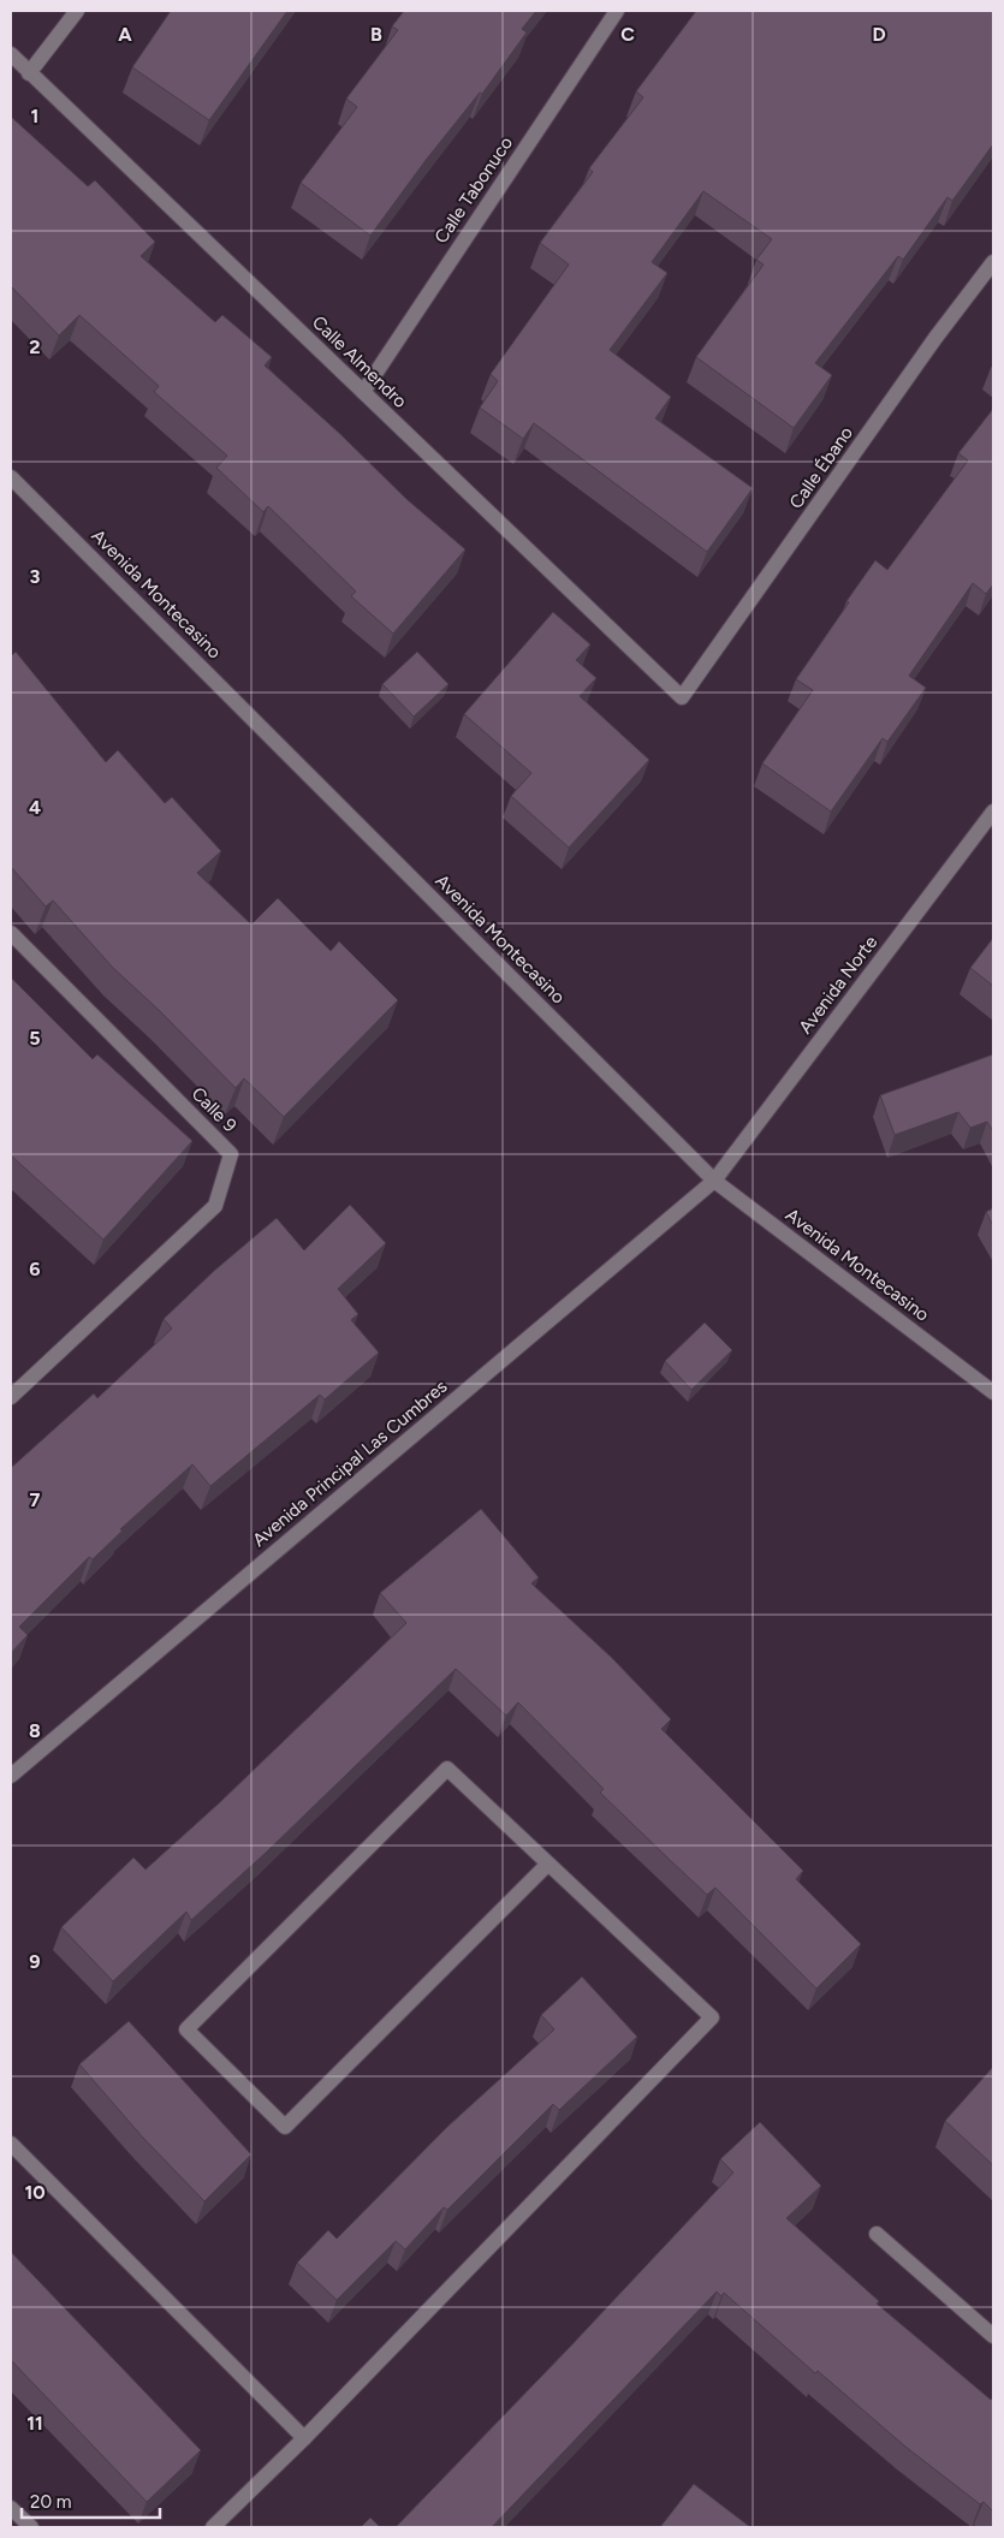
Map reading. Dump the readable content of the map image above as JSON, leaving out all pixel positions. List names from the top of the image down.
{
  "streets": {
    "street": [
      "Calle Tabonuco",
      "Calle Almendro",
      "Calle Ébano",
      "Avenida Montecasino",
      "Avenida Norte",
      "Calle 9",
      "Avenida Principal Las Cumbres"
    ]
  },
  "crossings": [
    ["Calle Tabonuco", "Calle Almendro"],
    ["Calle Almendro", "Calle Ébano"],
    ["Avenida Montecasino", "Avenida Norte"],
    ["Avenida Montecasino", "Avenida Principal Las Cumbres"],
    ["Avenida Norte", "Avenida Principal Las Cumbres"]
  ],
  "scale_bar": "20 m",
  "grid": {
    "columns": [
      "A",
      "B",
      "C",
      "D"
    ],
    "rows": [
      "1",
      "2",
      "3",
      "4",
      "5",
      "6",
      "7",
      "8",
      "9",
      "10",
      "11"
    ]
  }
}
